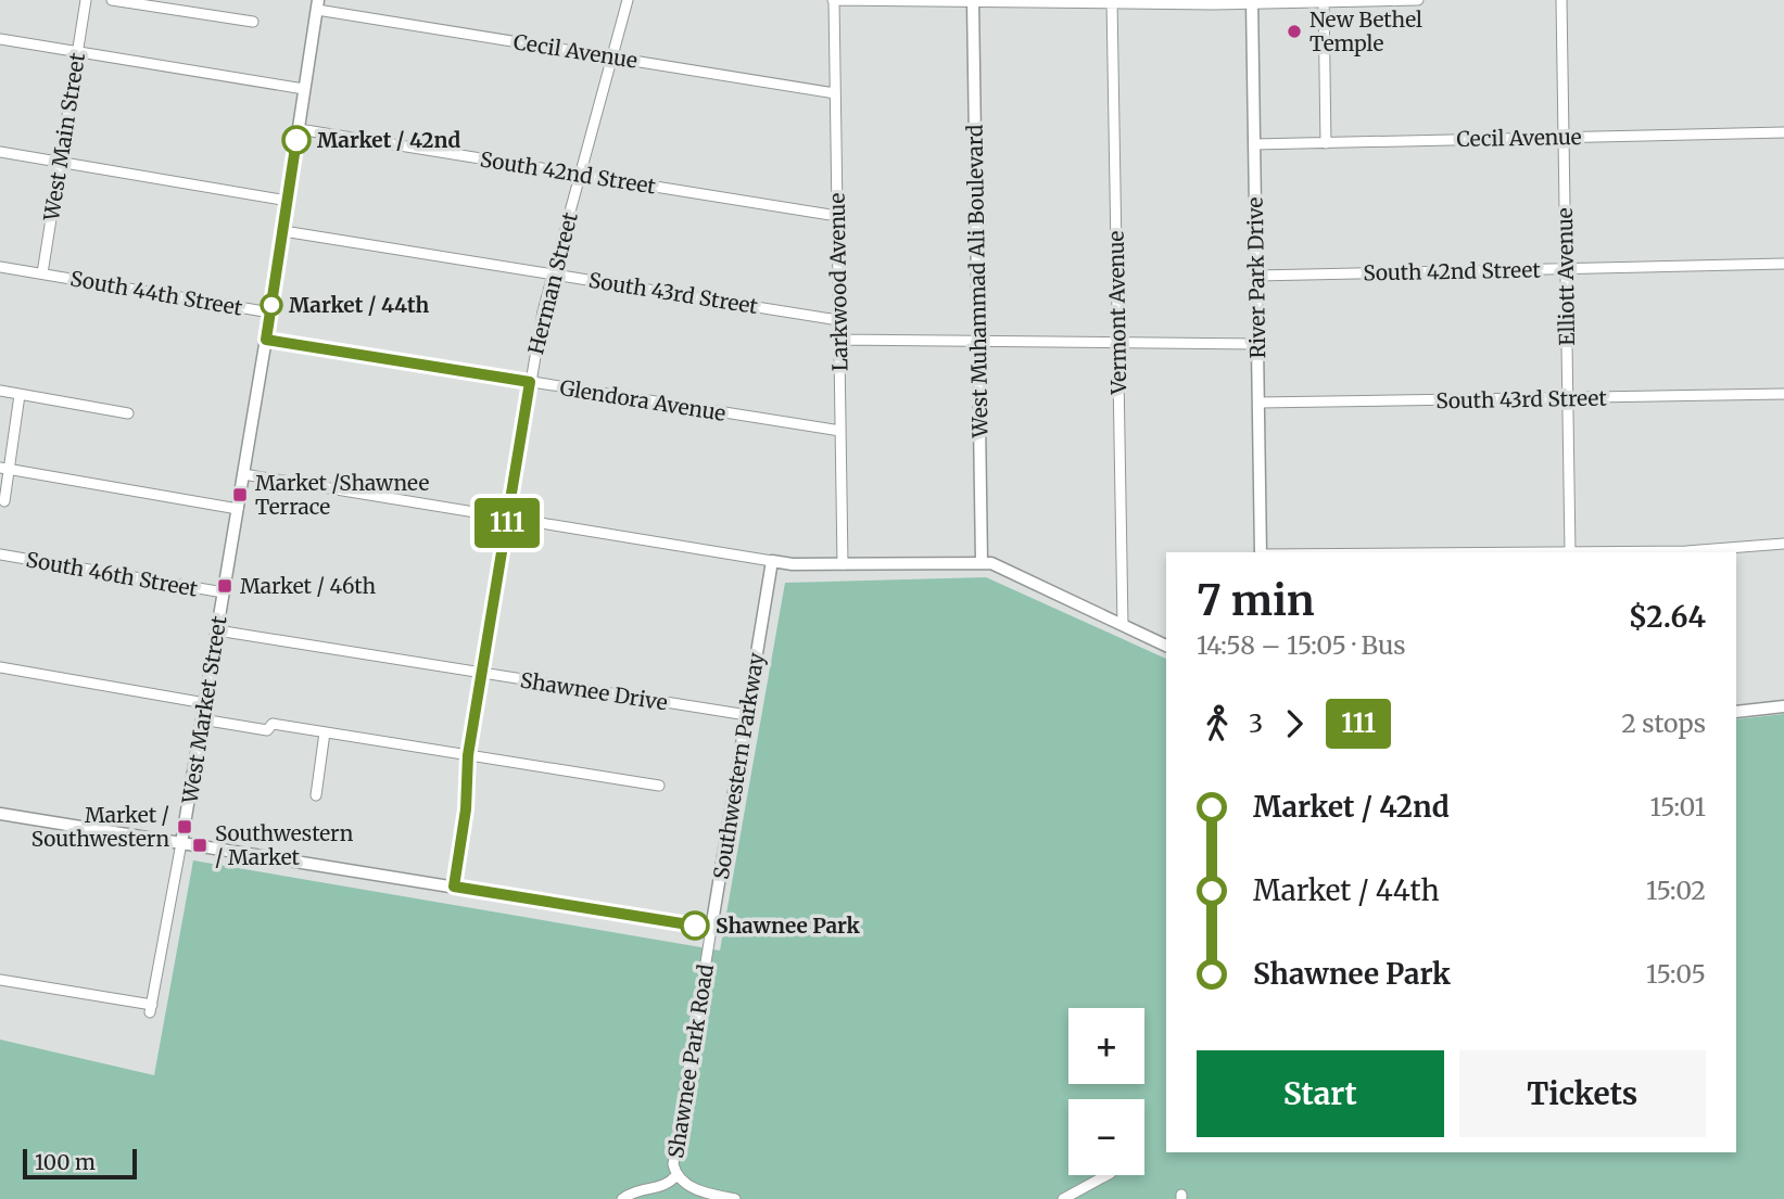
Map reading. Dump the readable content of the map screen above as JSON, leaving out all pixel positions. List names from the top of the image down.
{
  "streets": {
    "street": [
      "Cecil Avenue",
      "West Main Street",
      "South 42nd Street",
      "Elliott Avenue",
      "River Park Drive",
      "West Muhammad Ali Boulevard",
      "Larkwood Avenue",
      "Herman Street",
      "South 44th Street",
      "South 43rd Street",
      "Vermont Avenue",
      "Glendora Avenue",
      "South 46th Street",
      "Shawnee Drive",
      "West Market Street",
      "Southwestern Parkway",
      "Shawnee Park Road"
    ]
  },
  "crossings": [
    ["Cecil Avenue", "Elliott Avenue"],
    ["Cecil Avenue", "River Park Drive"],
    ["Cecil Avenue", "Larkwood Avenue"],
    ["Cecil Avenue", "Herman Street"],
    ["Cecil Avenue", "West Market Street"],
    ["West Main Street", "South 44th Street"],
    ["South 42nd Street", "Elliott Avenue"],
    ["South 42nd Street", "River Park Drive"],
    ["South 42nd Street", "Larkwood Avenue"],
    ["South 42nd Street", "Herman Street"],
    ["South 42nd Street", "West Market Street"],
    ["Elliott Avenue", "South 43rd Street"],
    ["River Park Drive", "South 43rd Street"],
    ["Larkwood Avenue", "South 43rd Street"],
    ["Larkwood Avenue", "Glendora Avenue"],
    ["Herman Street", "South 43rd Street"],
    ["Herman Street", "Glendora Avenue"],
    ["Herman Street", "Shawnee Drive"],
    ["South 44th Street", "West Market Street"],
    ["South 43rd Street", "West Market Street"],
    ["Glendora Avenue", "West Market Street"],
    ["South 46th Street", "West Market Street"],
    ["Shawnee Drive", "West Market Street"],
    ["Shawnee Drive", "Southwestern Parkway"],
    ["Southwestern Parkway", "Shawnee Park Road"]
  ],
  "places": {
    "other": [
      "New Bethel Temple",
      "Market / 42nd",
      "Market / 44th",
      "Shawnee Park"
    ],
    "transit": [
      "Market /Shawnee Terrace",
      "Market / 46th",
      "Market / Southwestern",
      "Southwestern / Market"
    ]
  },
  "lines": ["bus line 111"],
  "scale_bar": "100 m",
  "page": {
    "on_map": "111",
    "heading": ["7 min", "14:58 – 15:05 · Bus", "$2.64"],
    "legs": ["3", "111", "2 stops"],
    "list": [
      {
        "name": "Market / 42nd",
        "value": "15:01"
      },
      {
        "name": "Market / 44th",
        "value": "15:02"
      },
      {
        "name": "Shawnee Park",
        "value": "15:05"
      }
    ],
    "map_buttons": ["+", "−"],
    "buttons": ["Start", "Tickets"],
    "scale": "100 m"
  }
}
